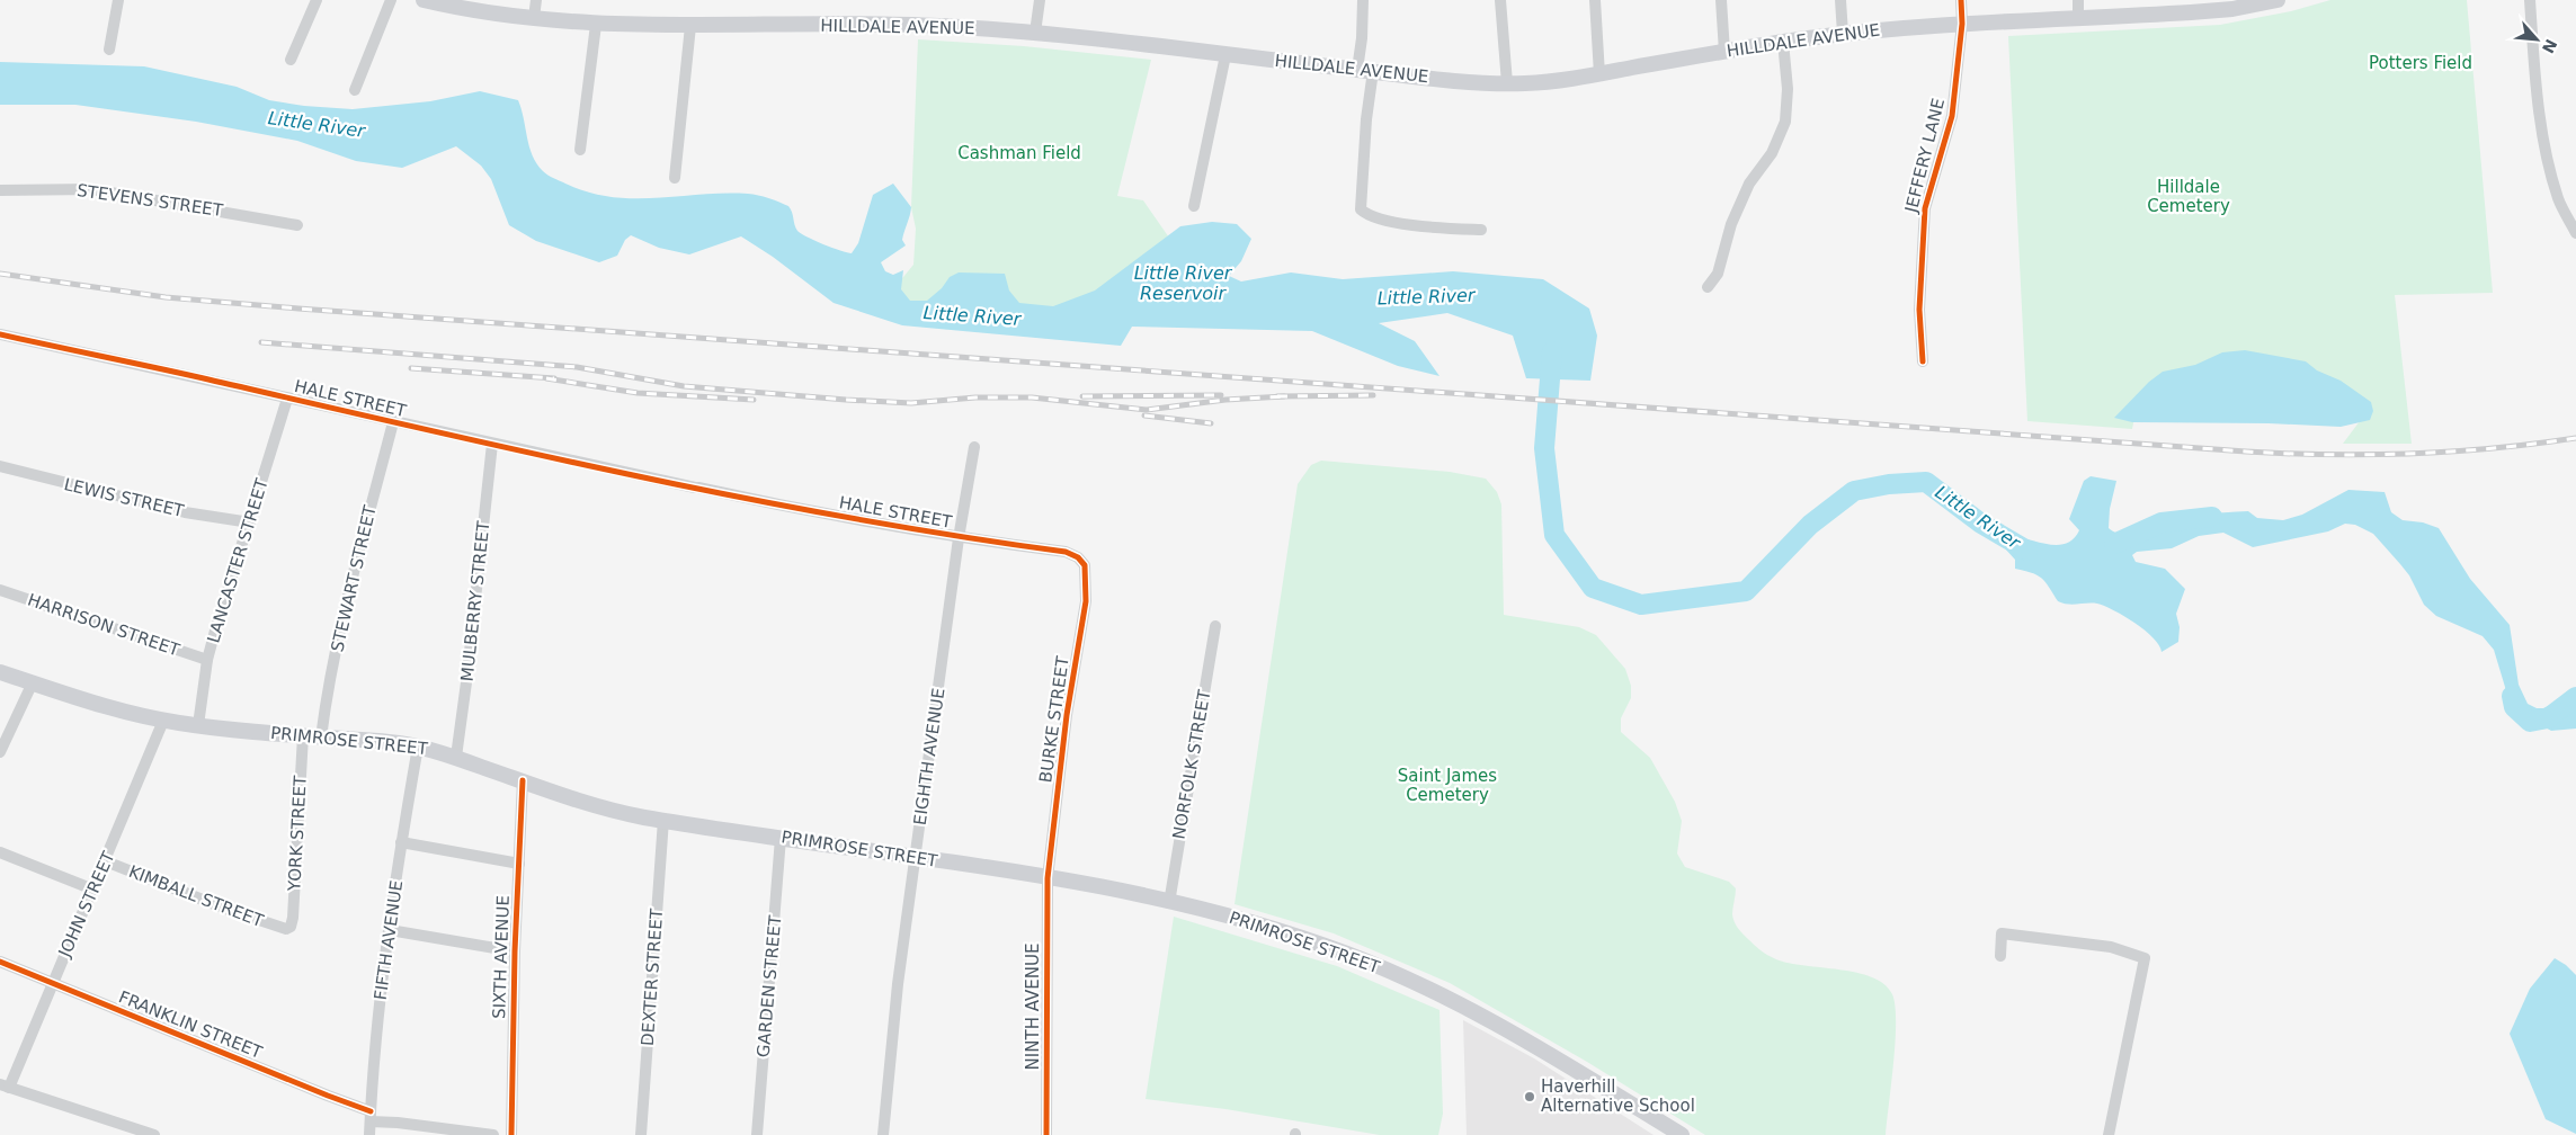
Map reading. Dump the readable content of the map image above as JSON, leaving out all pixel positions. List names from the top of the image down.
{
  "streets": {
    "main road": ["HILLDALE AVENUE", "PRIMROSE STREET"],
    "street": [
      "JEFFERY LANE",
      "STEVENS STREET",
      "HALE STREET",
      "LEWIS STREET",
      "LANCASTER STREET",
      "STEWART STREET",
      "MULBERRY STREET",
      "HARRISON STREET",
      "BURKE STREET",
      "EIGHTH AVENUE",
      "NORFOLK STREET",
      "YORK STREET",
      "KIMBALL STREET",
      "JOHN STREET",
      "FIFTH AVENUE",
      "SIXTH AVENUE",
      "DEXTER STREET",
      "GARDEN STREET",
      "NINTH AVENUE",
      "FRANKLIN STREET"
    ]
  },
  "crossings": [
    ["HILLDALE AVENUE", "JEFFERY LANE"],
    ["HALE STREET", "LANCASTER STREET"],
    ["HALE STREET", "STEWART STREET"],
    ["HALE STREET", "MULBERRY STREET"],
    ["HALE STREET", "BURKE STREET"],
    ["HALE STREET", "EIGHTH AVENUE"],
    ["LEWIS STREET", "LANCASTER STREET"],
    ["LANCASTER STREET", "HARRISON STREET"],
    ["LANCASTER STREET", "PRIMROSE STREET"],
    ["STEWART STREET", "PRIMROSE STREET"],
    ["MULBERRY STREET", "PRIMROSE STREET"],
    ["BURKE STREET", "PRIMROSE STREET"],
    ["BURKE STREET", "NINTH AVENUE"],
    ["PRIMROSE STREET", "EIGHTH AVENUE"],
    ["PRIMROSE STREET", "NORFOLK STREET"],
    ["PRIMROSE STREET", "YORK STREET"],
    ["PRIMROSE STREET", "JOHN STREET"],
    ["PRIMROSE STREET", "FIFTH AVENUE"],
    ["PRIMROSE STREET", "SIXTH AVENUE"],
    ["PRIMROSE STREET", "DEXTER STREET"],
    ["PRIMROSE STREET", "GARDEN STREET"],
    ["PRIMROSE STREET", "NINTH AVENUE"],
    ["YORK STREET", "KIMBALL STREET"],
    ["KIMBALL STREET", "JOHN STREET"],
    ["JOHN STREET", "FRANKLIN STREET"],
    ["FIFTH AVENUE", "FRANKLIN STREET"]
  ],
  "water": ["Little River", "Little River Reservoir"],
  "parks": [
    "Potters Field",
    "Cashman Field",
    "Hilldale Cemetery",
    "Saint James Cemetery"
  ],
  "places": ["Haverhill Alternative School"],
  "north": "bottom right"
}
